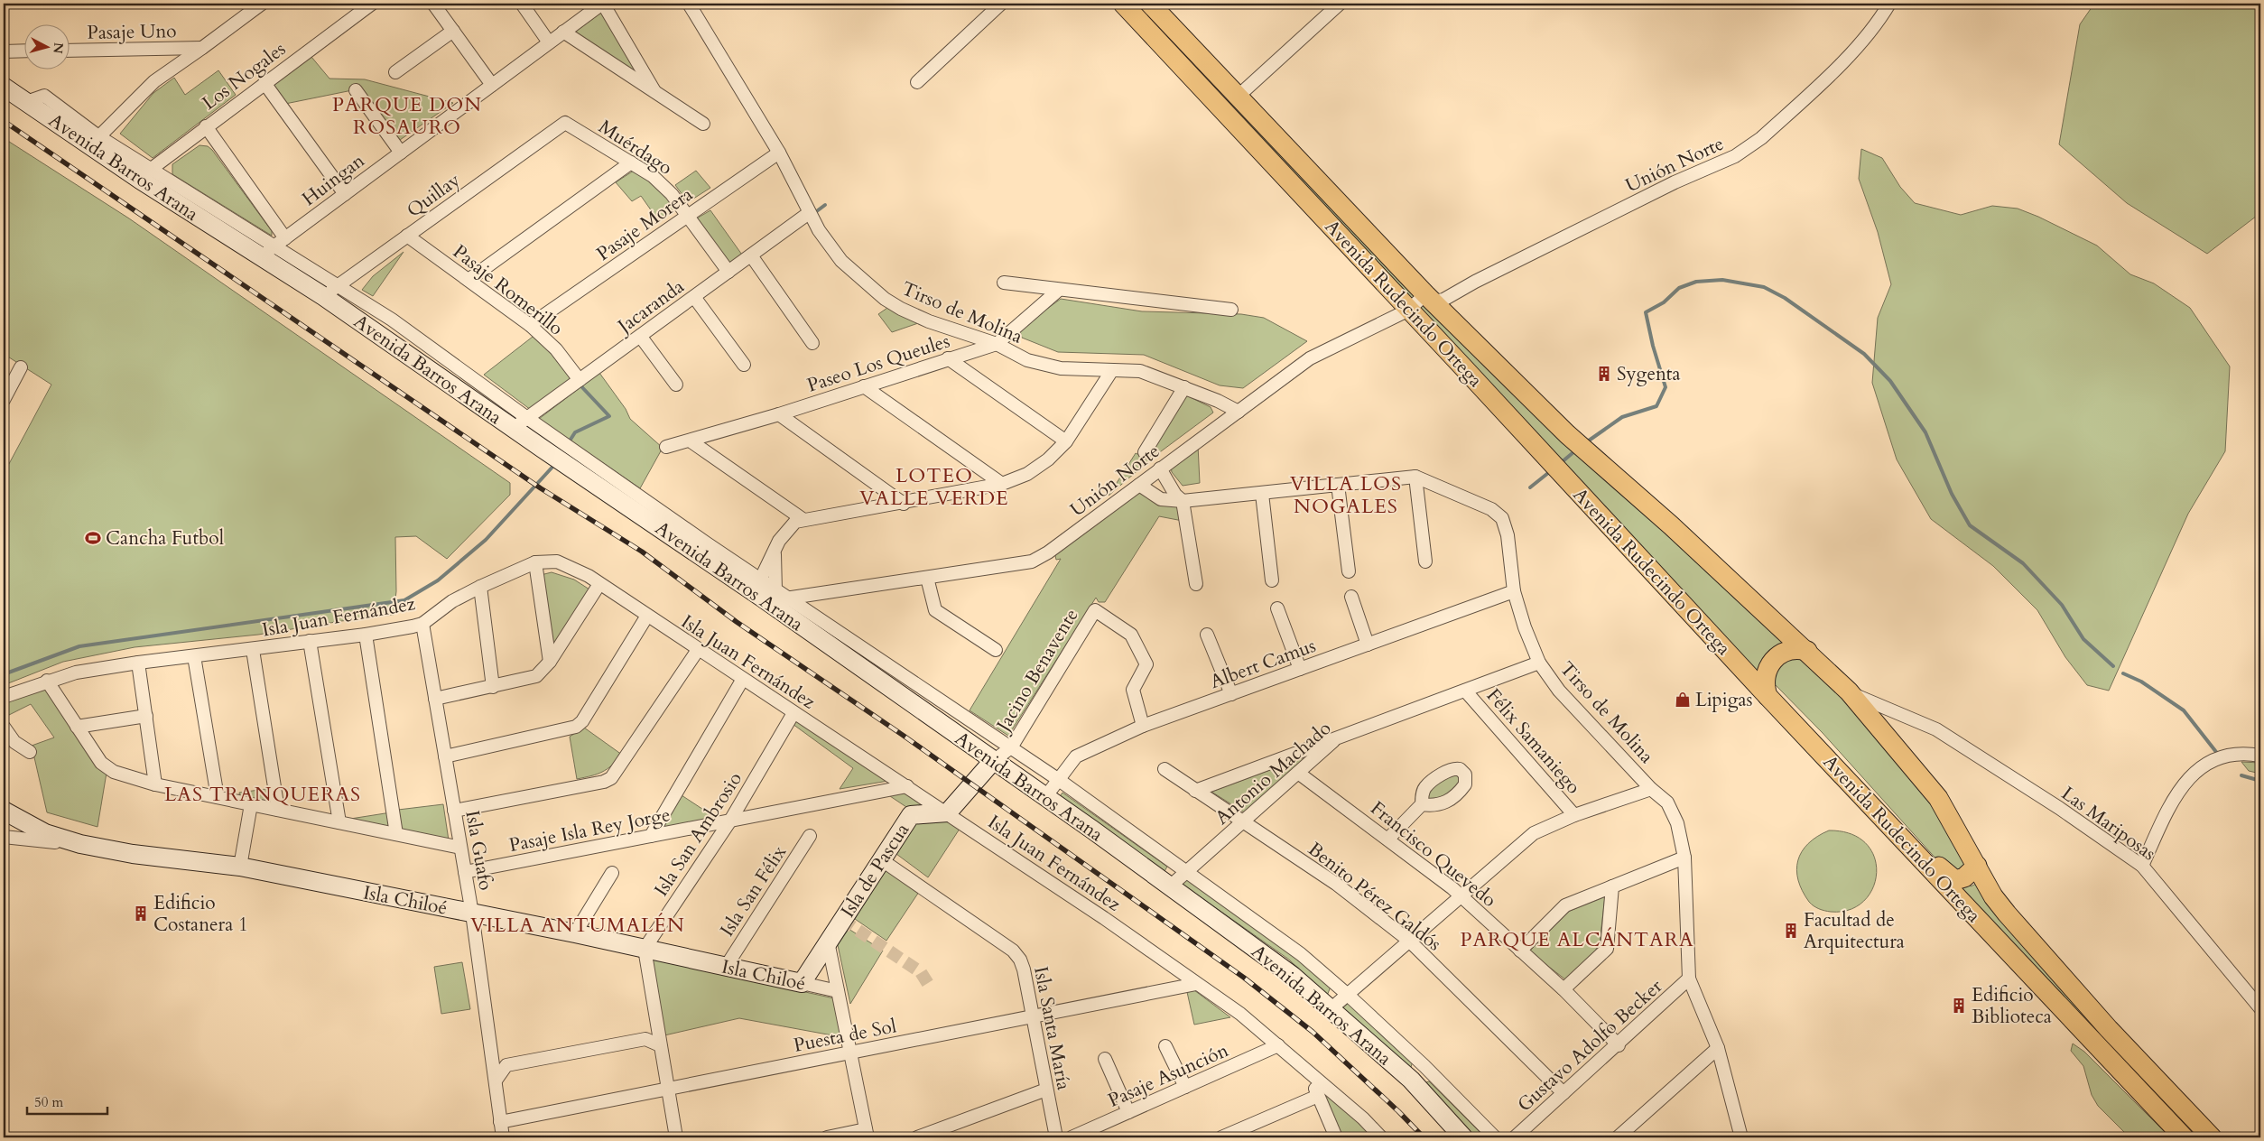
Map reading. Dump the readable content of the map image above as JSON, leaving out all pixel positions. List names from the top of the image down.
{
  "streets": {
    "main road": [
      "Avenida Barros Arana",
      "Avenida Rudecindo Ortega",
      "Isla de Pascua",
      "Isla Chiloé"
    ],
    "street": [
      "Pasaje Uno",
      "Los Nogales",
      "Muérdago",
      "Unión Norte",
      "Huingan",
      "Quillay",
      "Pasaje Morera",
      "Pasaje Romerillo",
      "Jacaranda",
      "Tirso de Molina",
      "Paseo Los Queules",
      "Isla Juan Fernández",
      "Albert Camus",
      "Jacino Benavente",
      "Félix Samaniego",
      "Antonio Machado",
      "Las Mariposas",
      "Pasaje Isla Rey Jorge",
      "Isla San Ambrosio",
      "Isla Guafo",
      "Francisco Quevedo",
      "Isla San Félix",
      "Benito Pérez Galdós",
      "Isla Santa María",
      "Puesta de Sol",
      "Gustavo Adolfo Becker",
      "Pasaje Asunción"
    ]
  },
  "crossings": [
    ["Los Nogales", "Avenida Barros Arana"],
    ["Muérdago", "Quillay"],
    ["Muérdago", "Pasaje Morera"],
    ["Muérdago", "Jacaranda"],
    ["Unión Norte", "Avenida Barros Arana"],
    ["Unión Norte", "Avenida Rudecindo Ortega"],
    ["Unión Norte", "Tirso de Molina"],
    ["Avenida Barros Arana", "Huingan"],
    ["Avenida Barros Arana", "Quillay"],
    ["Avenida Barros Arana", "Jacaranda"],
    ["Avenida Barros Arana", "Albert Camus"],
    ["Avenida Barros Arana", "Jacino Benavente"],
    ["Avenida Barros Arana", "Antonio Machado"],
    ["Quillay", "Pasaje Romerillo"],
    ["Pasaje Morera", "Pasaje Romerillo"],
    ["Pasaje Morera", "Tirso de Molina"],
    ["Pasaje Romerillo", "Jacaranda"],
    ["Avenida Rudecindo Ortega", "Las Mariposas"],
    ["Jacaranda", "Tirso de Molina"],
    ["Tirso de Molina", "Paseo Los Queules"],
    ["Tirso de Molina", "Albert Camus"],
    ["Tirso de Molina", "Antonio Machado"],
    ["Tirso de Molina", "Gustavo Adolfo Becker"],
    ["Isla Juan Fernández", "Pasaje Isla Rey Jorge"],
    ["Isla Juan Fernández", "Isla San Ambrosio"],
    ["Isla Juan Fernández", "Isla Guafo"],
    ["Isla Juan Fernández", "Isla de Pascua"],
    ["Isla Juan Fernández", "Puesta de Sol"],
    ["Isla Juan Fernández", "Pasaje Asunción"],
    ["Albert Camus", "Jacino Benavente"],
    ["Félix Samaniego", "Antonio Machado"],
    ["Antonio Machado", "Francisco Quevedo"],
    ["Antonio Machado", "Benito Pérez Galdós"],
    ["Pasaje Isla Rey Jorge", "Isla San Ambrosio"],
    ["Pasaje Isla Rey Jorge", "Isla Guafo"],
    ["Isla San Ambrosio", "Isla Chiloé"],
    ["Isla Guafo", "Isla Chiloé"],
    ["Isla Guafo", "Puesta de Sol"],
    ["Francisco Quevedo", "Gustavo Adolfo Becker"],
    ["Isla de Pascua", "Isla Chiloé"],
    ["Isla de Pascua", "Isla Santa María"],
    ["Isla San Félix", "Isla Chiloé"],
    ["Benito Pérez Galdós", "Gustavo Adolfo Becker"],
    ["Isla Santa María", "Puesta de Sol"]
  ],
  "districts": [
    "PARQUE DON ROSAURO",
    "LOTEO VALLE VERDE",
    "VILLA LOS NOGALES",
    "LAS TRANQUERAS",
    "VILLA ANTUMALÉN",
    "PARQUE ALCÁNTARA"
  ],
  "places": {
    "building": [
      "Sygenta",
      "Edificio Costanera 1",
      "Facultad de Arquitectura",
      "Edificio Biblioteca"
    ],
    "sports": ["Cancha Futbol"],
    "shop": ["Lipigas"]
  },
  "scale_bar": "50 m",
  "north": "right"
}
